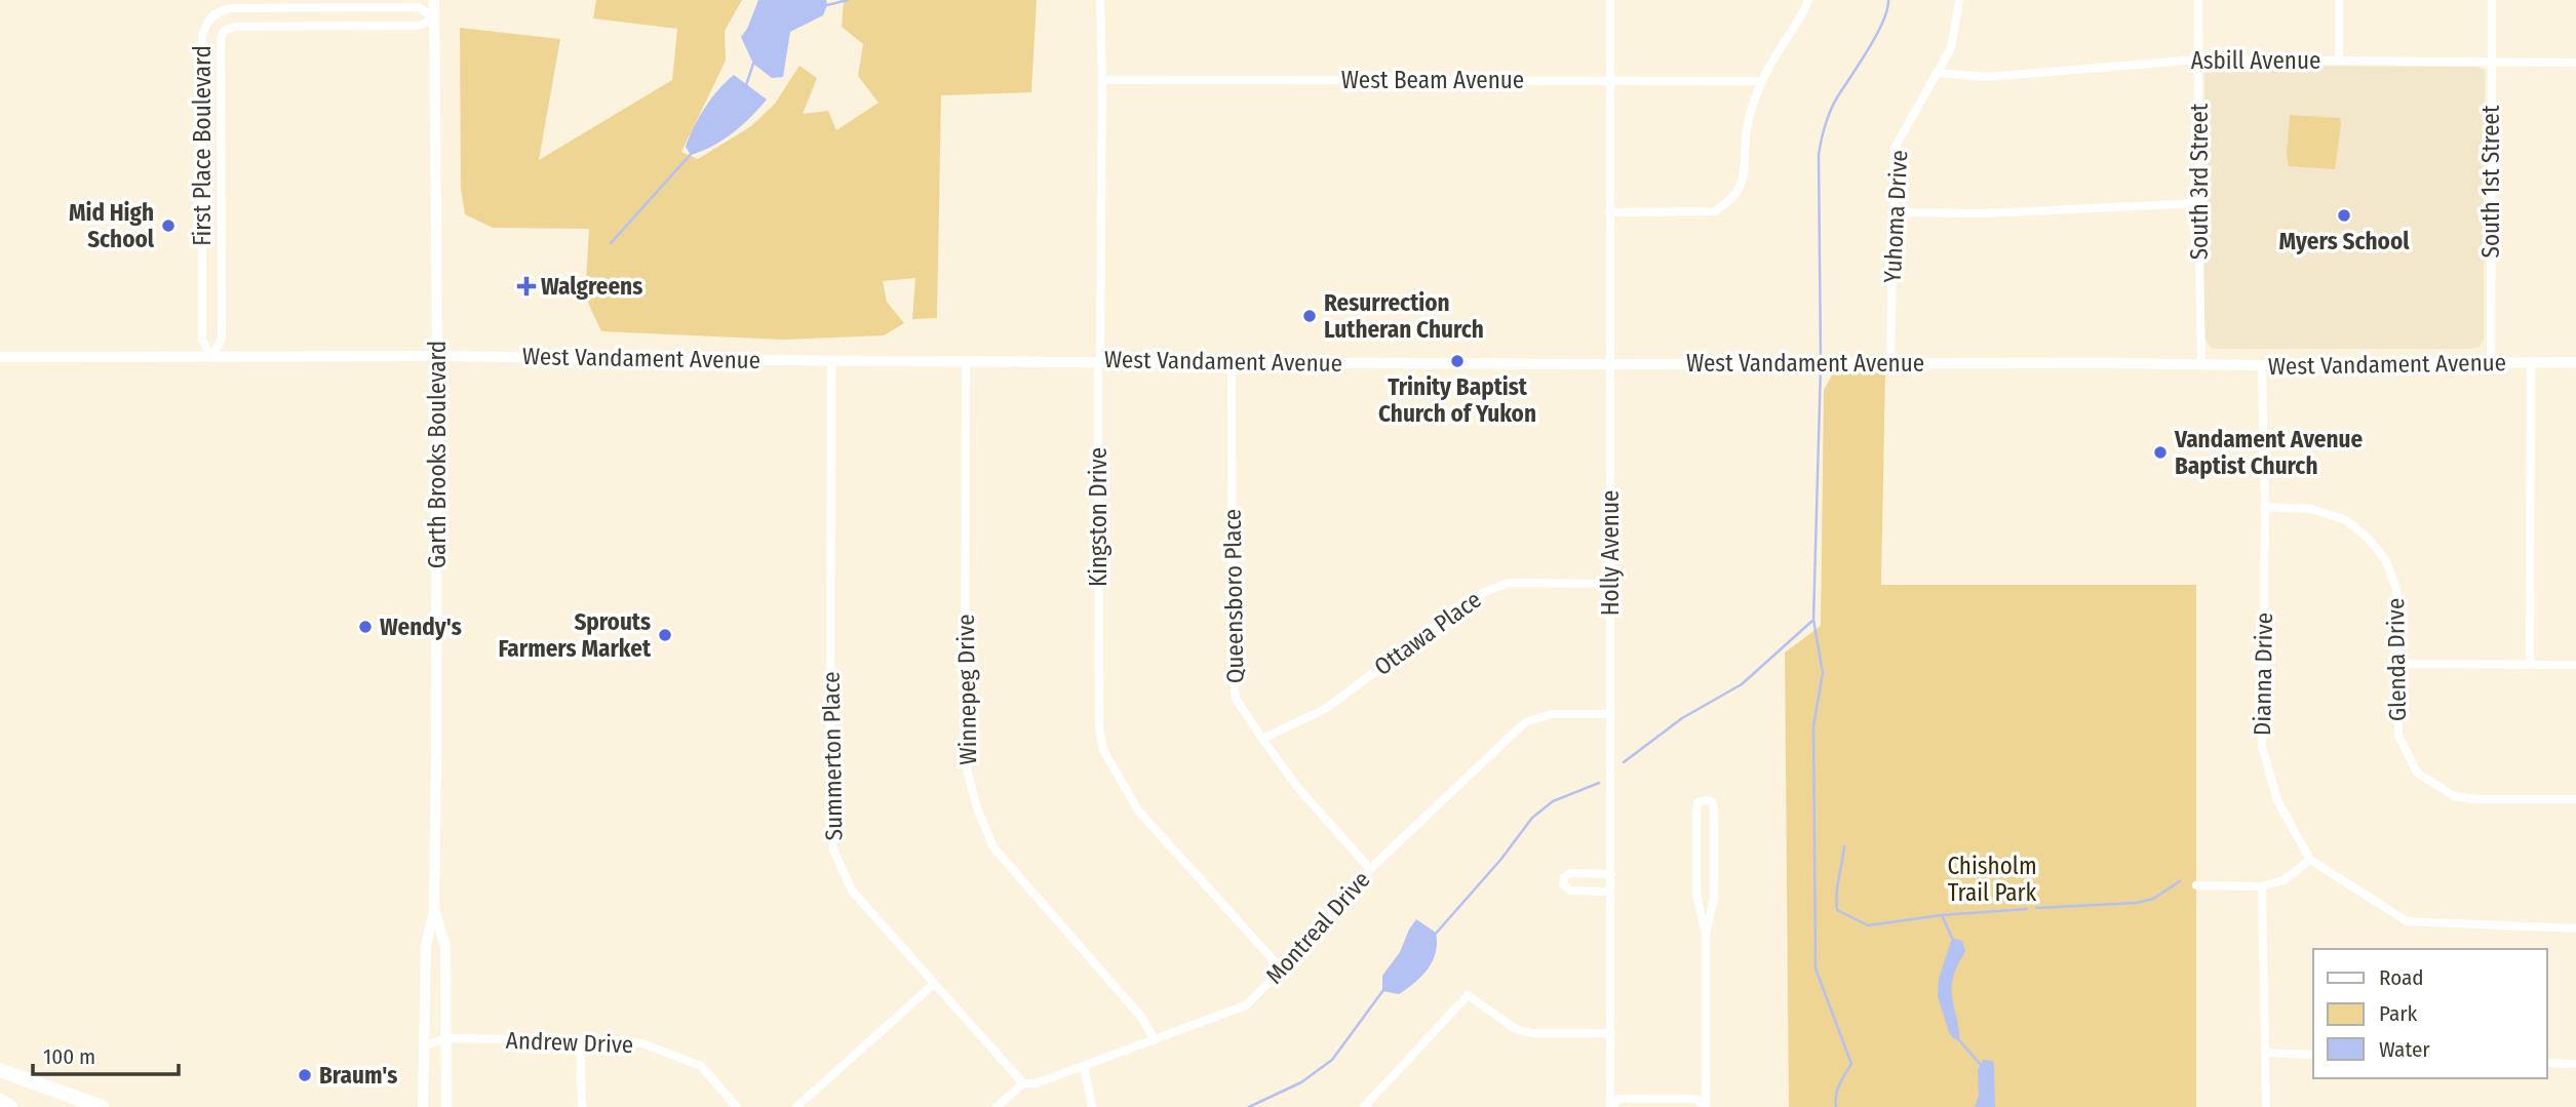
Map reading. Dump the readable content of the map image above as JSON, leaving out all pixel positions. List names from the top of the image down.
{
  "streets": {
    "street": [
      "Asbill Avenue",
      "West Beam Avenue",
      "First Place Boulevard",
      "South 3rd Street",
      "South 1st Street",
      "Yuhoma Drive",
      "West Vandament Avenue",
      "Garth Brooks Boulevard",
      "Kingston Drive",
      "Holly Avenue",
      "Queensboro Place",
      "Ottawa Place",
      "Glenda Drive",
      "Dianna Drive",
      "Winnepeg Drive",
      "Summerton Place",
      "Montreal Drive",
      "Andrew Drive"
    ]
  },
  "crossings": [
    ["Asbill Avenue", "South 3rd Street"],
    ["Asbill Avenue", "South 1st Street"],
    ["Asbill Avenue", "Yuhoma Drive"],
    ["West Beam Avenue", "Kingston Drive"],
    ["West Beam Avenue", "Holly Avenue"],
    ["First Place Boulevard", "West Vandament Avenue"],
    ["First Place Boulevard", "Garth Brooks Boulevard"],
    ["South 3rd Street", "West Vandament Avenue"],
    ["South 1st Street", "West Vandament Avenue"],
    ["Yuhoma Drive", "West Vandament Avenue"],
    ["West Vandament Avenue", "Garth Brooks Boulevard"],
    ["West Vandament Avenue", "Kingston Drive"],
    ["West Vandament Avenue", "Holly Avenue"],
    ["West Vandament Avenue", "Queensboro Place"],
    ["West Vandament Avenue", "Dianna Drive"],
    ["West Vandament Avenue", "Winnepeg Drive"],
    ["West Vandament Avenue", "Summerton Place"],
    ["Garth Brooks Boulevard", "Andrew Drive"],
    ["Kingston Drive", "Montreal Drive"],
    ["Holly Avenue", "Ottawa Place"],
    ["Holly Avenue", "Montreal Drive"],
    ["Queensboro Place", "Ottawa Place"],
    ["Queensboro Place", "Montreal Drive"],
    ["Glenda Drive", "Dianna Drive"],
    ["Winnepeg Drive", "Montreal Drive"],
    ["Summerton Place", "Montreal Drive"]
  ],
  "parks": ["Chisholm Trail Park"],
  "places": {
    "other": [
      "Myers School",
      "Mid High School",
      "Resurrection Lutheran Church",
      "Trinity Baptist Church of Yukon",
      "Vandament Avenue Baptist Church",
      "Wendy's",
      "Sprouts Farmers Market",
      "Braum's"
    ],
    "health": ["Walgreens"]
  },
  "legend": ["Road", "Park", "Water"],
  "scale_bar": "100 m"
}
